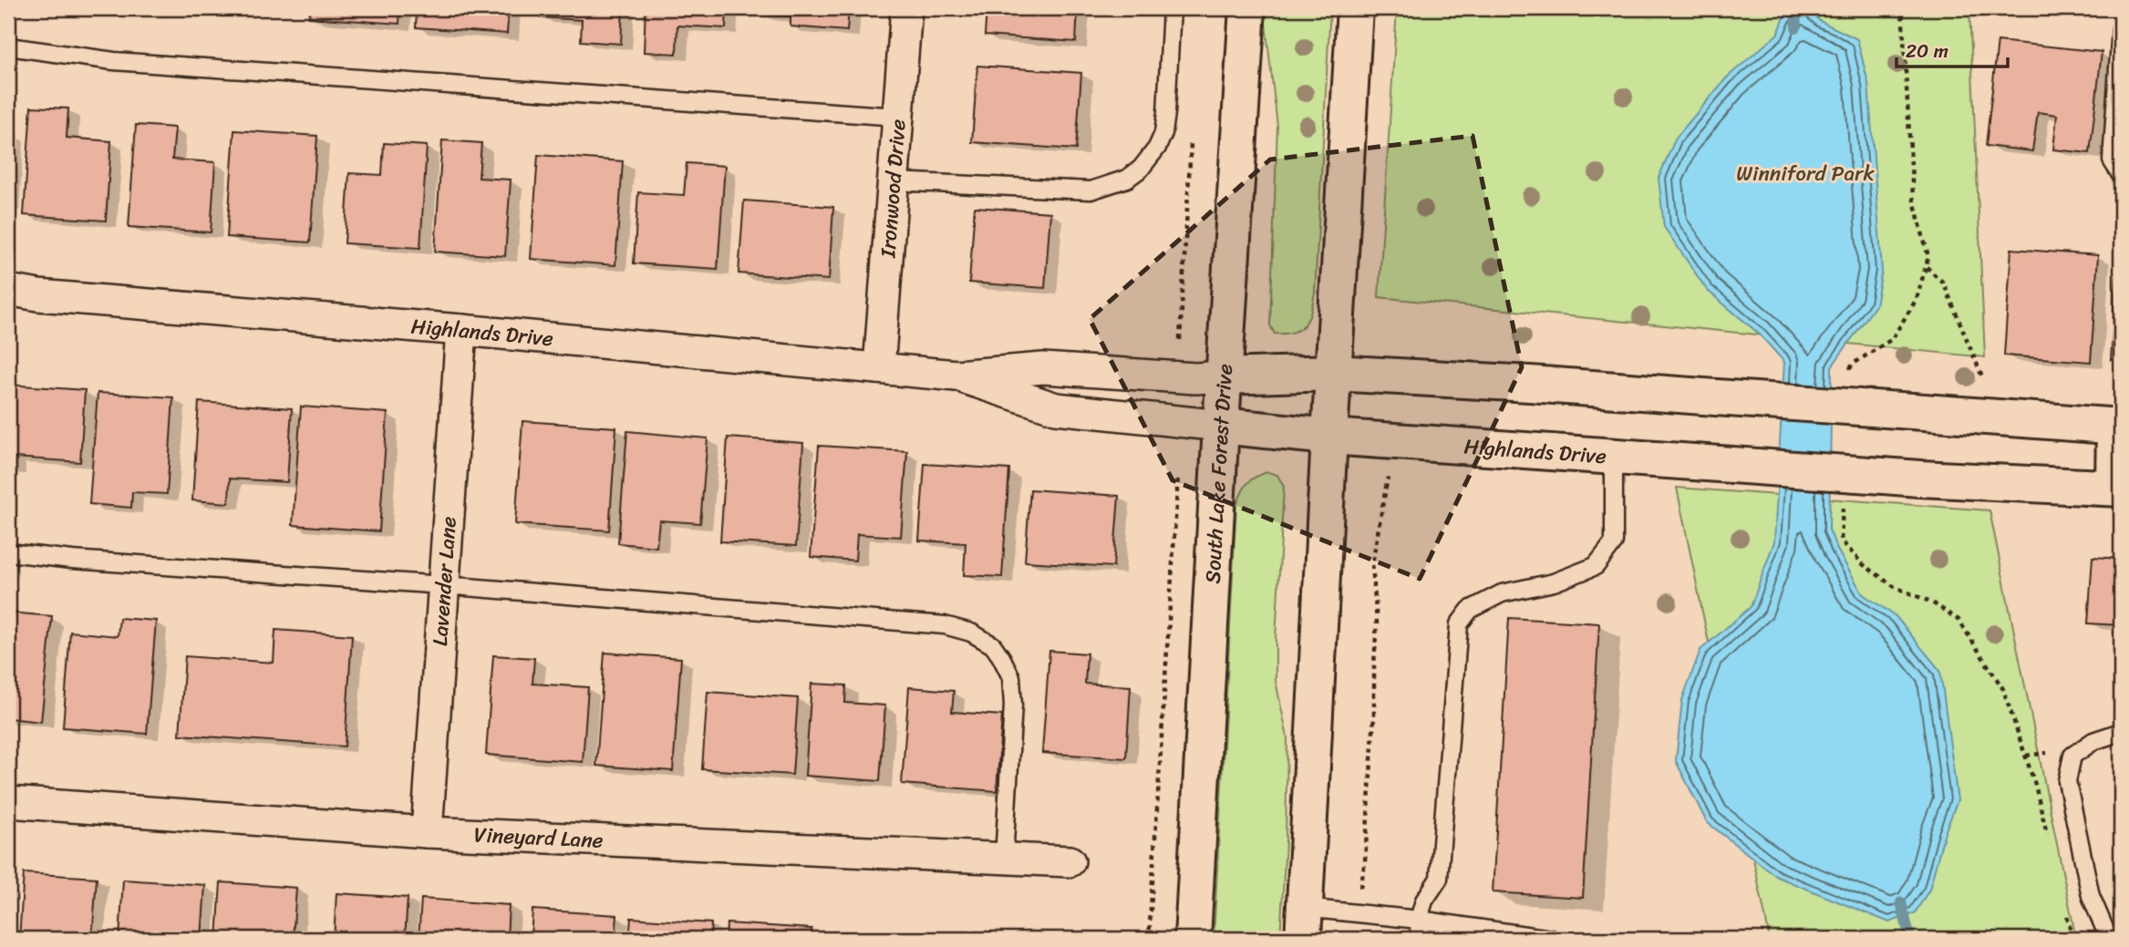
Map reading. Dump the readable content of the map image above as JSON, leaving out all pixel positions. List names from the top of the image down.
{
  "streets": {
    "street": [
      "Ironwood Drive",
      "Highlands Drive",
      "South Lake Forest Drive",
      "Lavender Lane",
      "Vineyard Lane"
    ]
  },
  "crossings": [
    ["Ironwood Drive", "Highlands Drive"],
    ["Highlands Drive", "South Lake Forest Drive"],
    ["Highlands Drive", "Lavender Lane"],
    ["Lavender Lane", "Vineyard Lane"]
  ],
  "parks": ["Winniford Park"],
  "scale_bar": "20 m"
}
